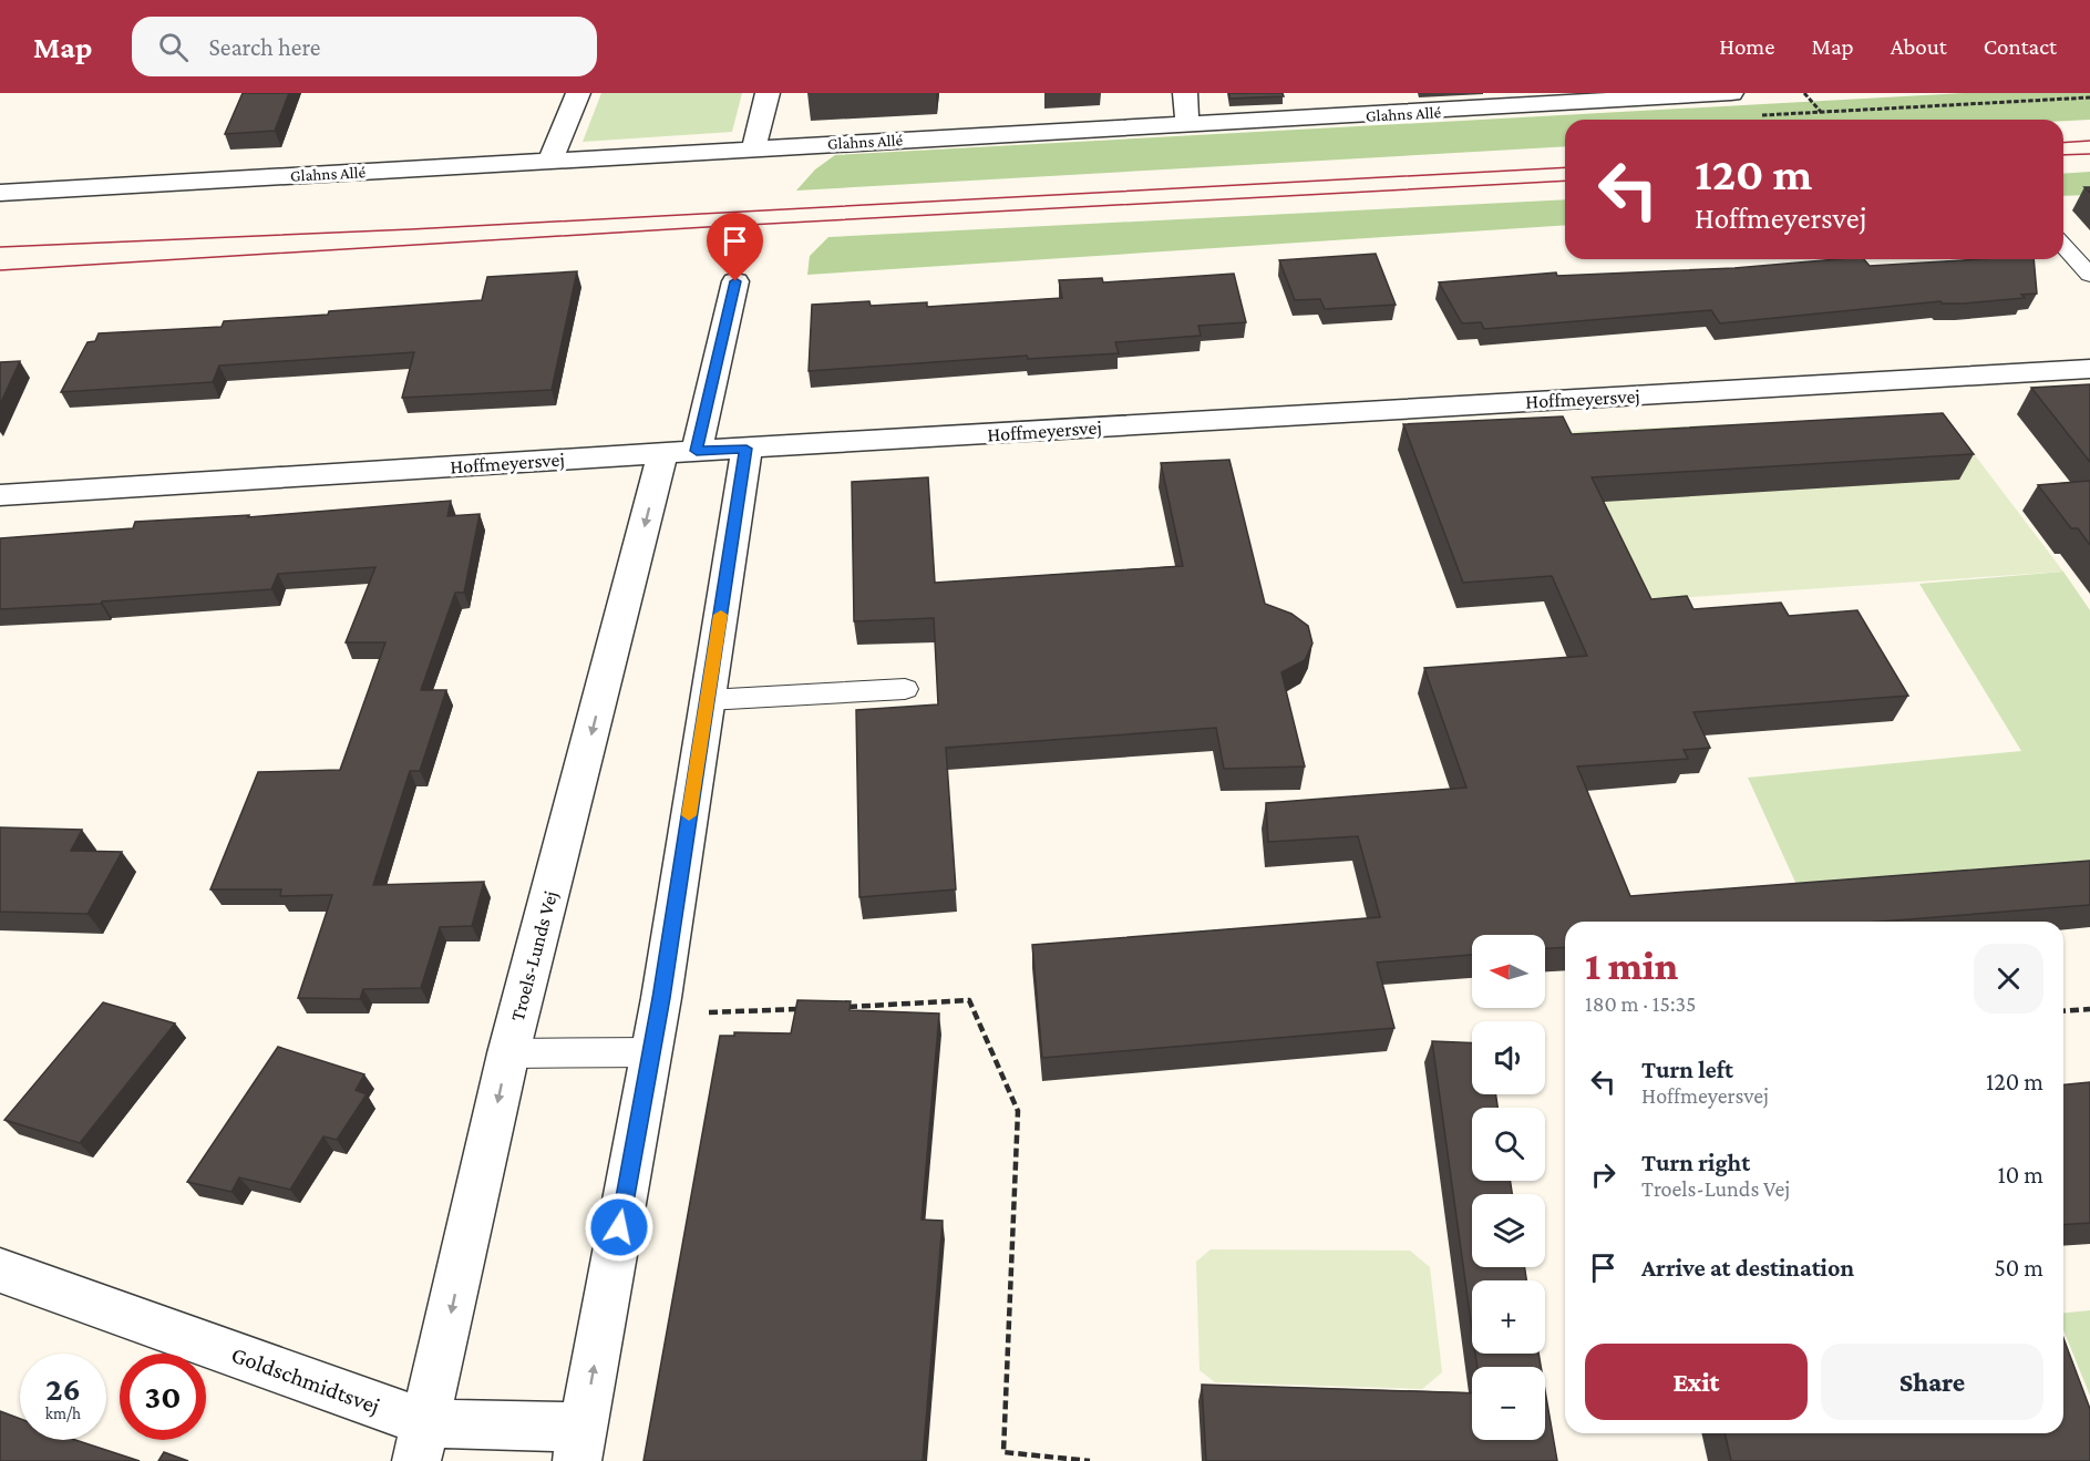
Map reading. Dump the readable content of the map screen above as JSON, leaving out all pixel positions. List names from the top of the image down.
{
  "streets": {
    "street": [
      "Glahns Allé",
      "Hoffmeyersvej",
      "Troels-Lunds Vej",
      "Goldschmidtsvej"
    ]
  },
  "crossings": [
    ["Hoffmeyersvej", "Troels-Lunds Vej"],
    ["Troels-Lunds Vej", "Goldschmidtsvej"]
  ],
  "north": "left",
  "page": {
    "header": "Map",
    "search": "Search here",
    "nav": [
      "Home",
      "Map",
      "About",
      "Contact"
    ],
    "turn": ["120 m", "Hoffmeyersvej"],
    "heading": ["1 min", "180 m · 15:35"],
    "map_buttons": ["+", "−"],
    "list": [
      {
        "name": "Turn left",
        "note": "Hoffmeyersvej",
        "value": "120 m"
      },
      {
        "name": "Turn right",
        "note": "Troels-Lunds Vej",
        "value": "10 m"
      },
      {
        "name": "Arrive at destination",
        "value": "50 m"
      }
    ],
    "buttons": ["Exit", "Share"],
    "speed": "26 km/h",
    "limit": "30"
  }
}
